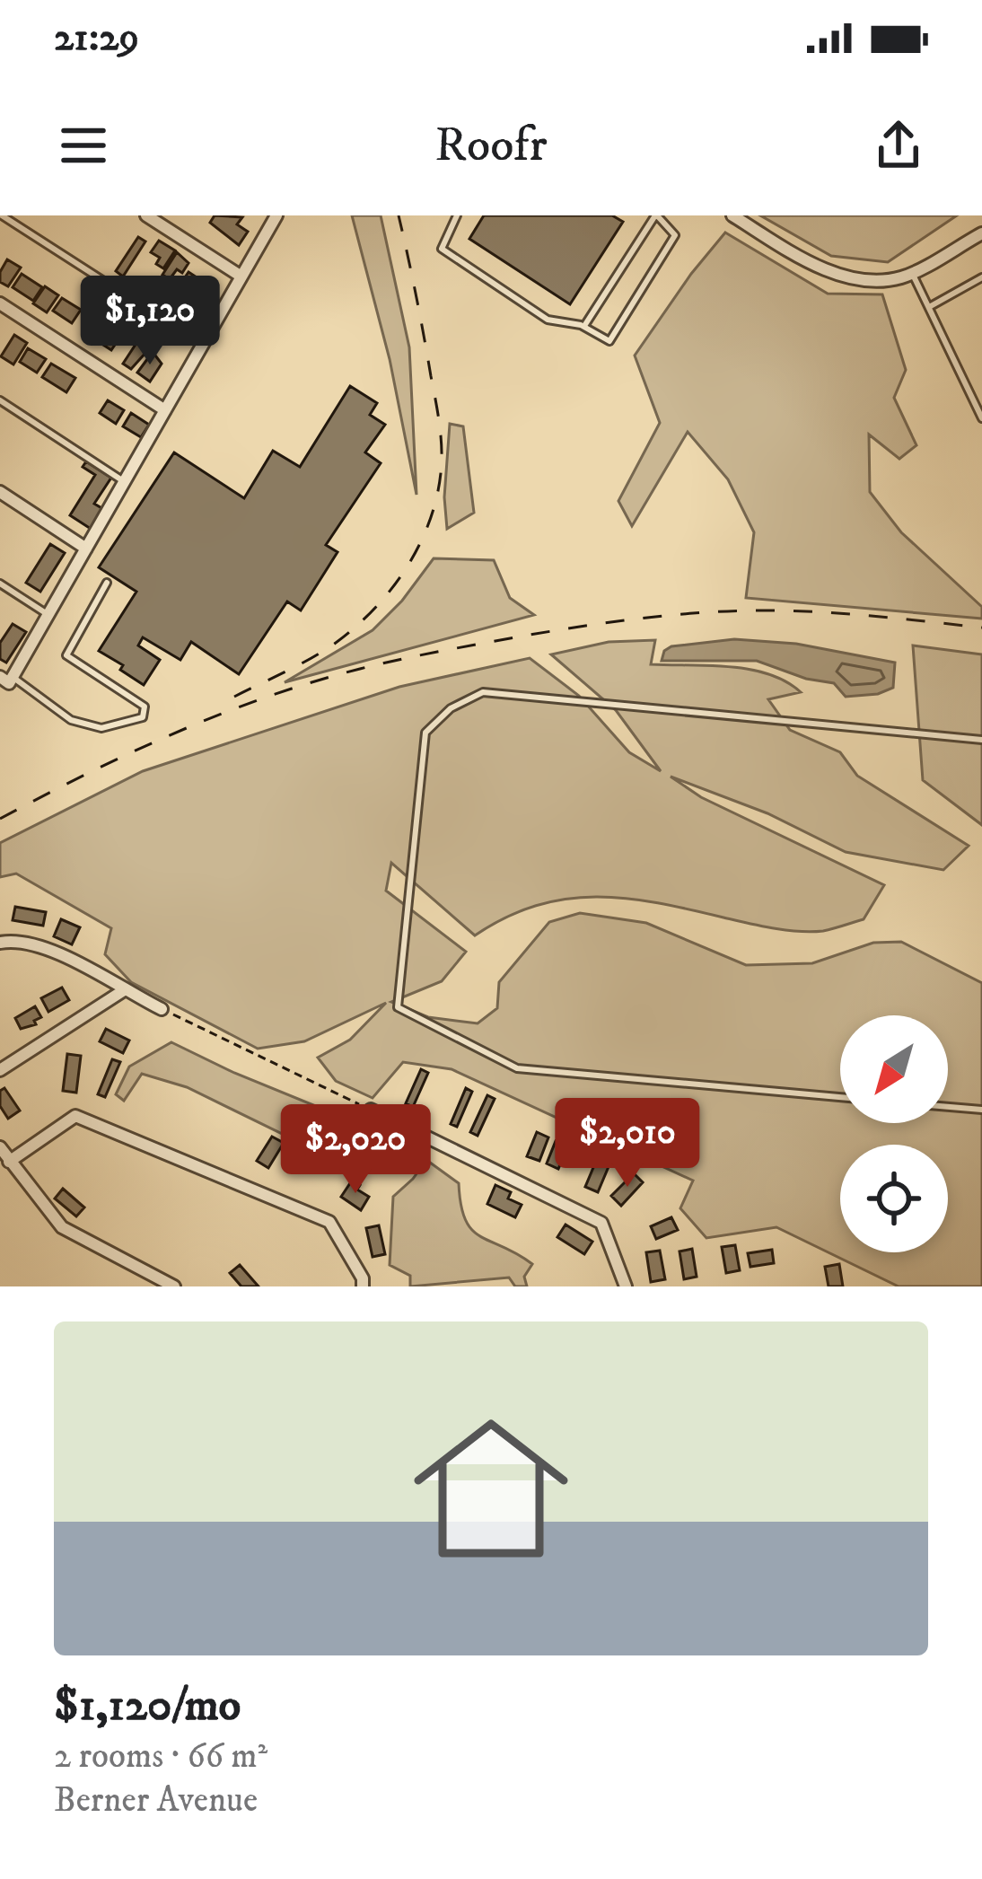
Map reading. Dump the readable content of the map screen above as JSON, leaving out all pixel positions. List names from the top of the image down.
{
  "north": "bottom left",
  "page": {
    "status": "21:29",
    "header": "Roofr",
    "price": ["$1,120", "$2,010", "$2,020"],
    "list": [
      {
        "name": "$1,120/mo",
        "note": "2 rooms · 66 m² · Berner Avenue"
      }
    ]
  }
}
